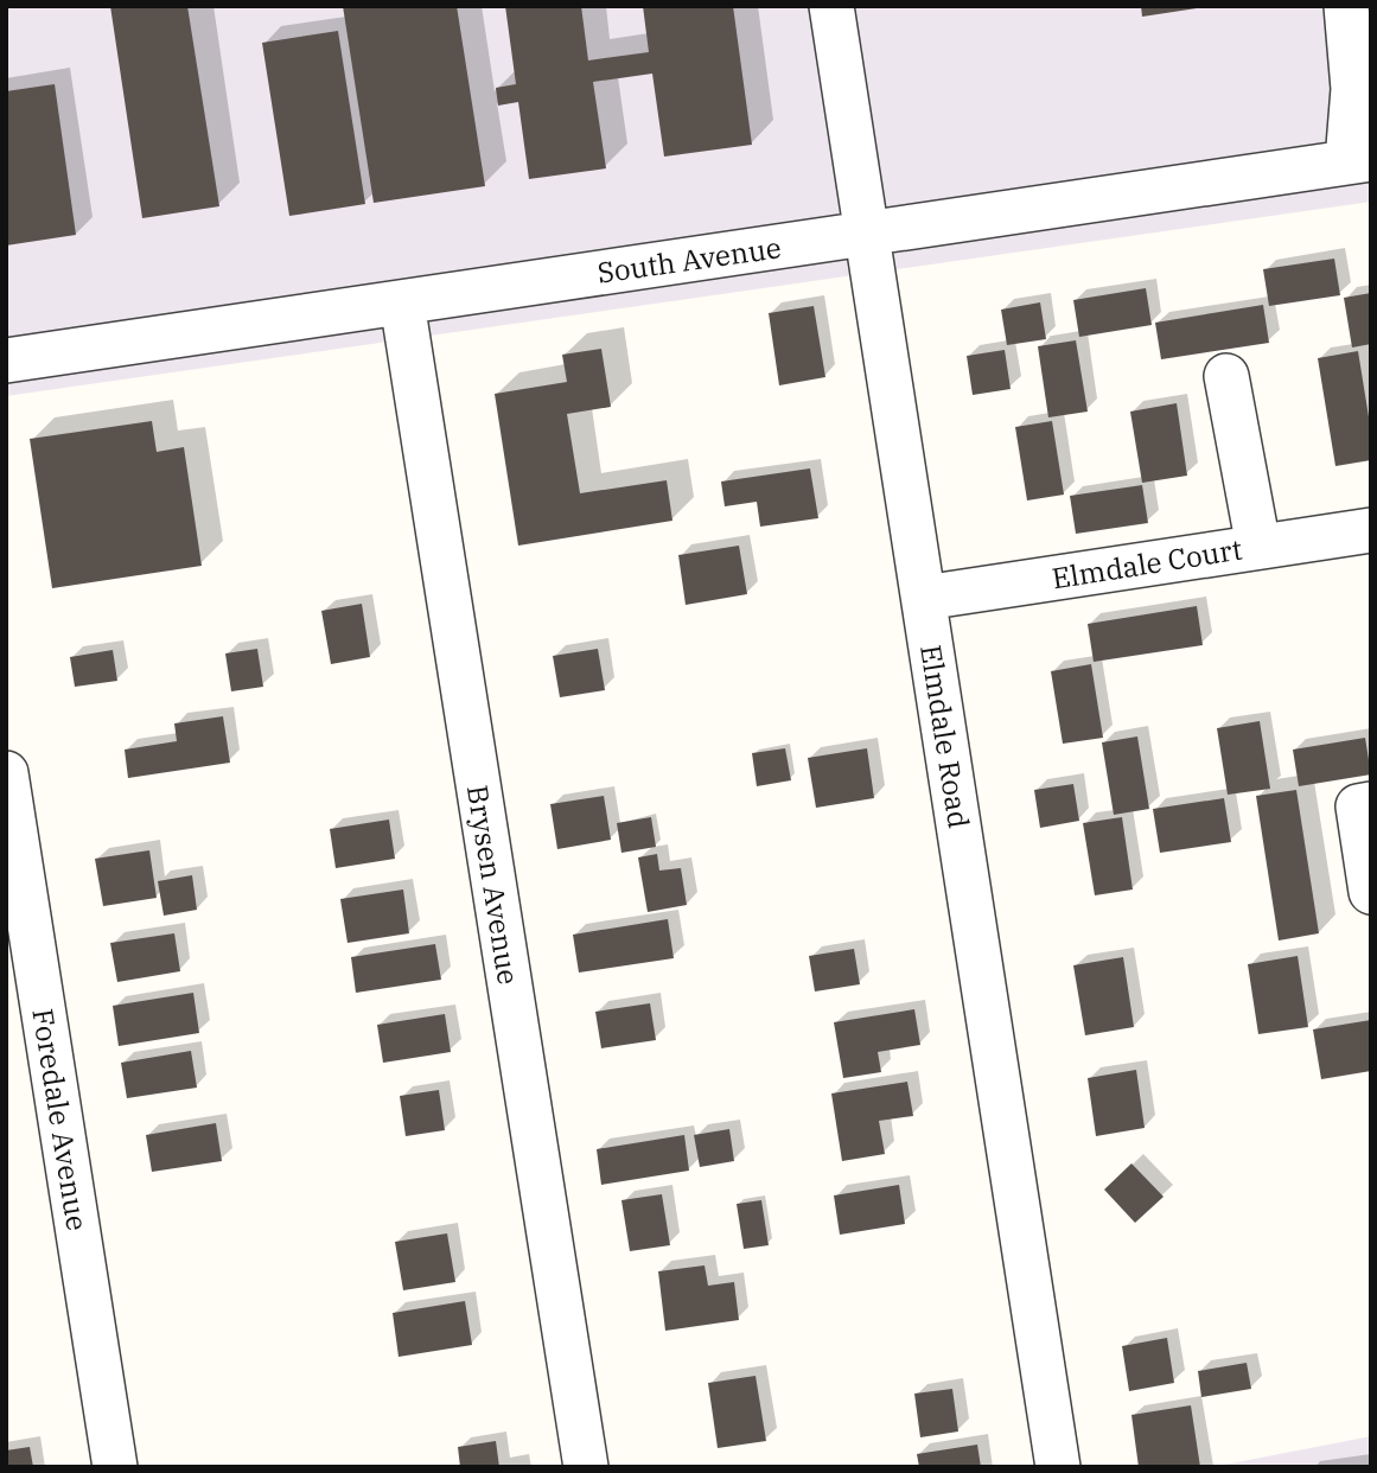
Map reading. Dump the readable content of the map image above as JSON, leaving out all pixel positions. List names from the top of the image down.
{
  "streets": {
    "street": [
      "South Avenue",
      "Elmdale Court",
      "Elmdale Road",
      "Brysen Avenue",
      "Foredale Avenue"
    ]
  },
  "crossings": [
    ["South Avenue", "Elmdale Road"],
    ["South Avenue", "Brysen Avenue"],
    ["Elmdale Court", "Elmdale Road"]
  ]
}
